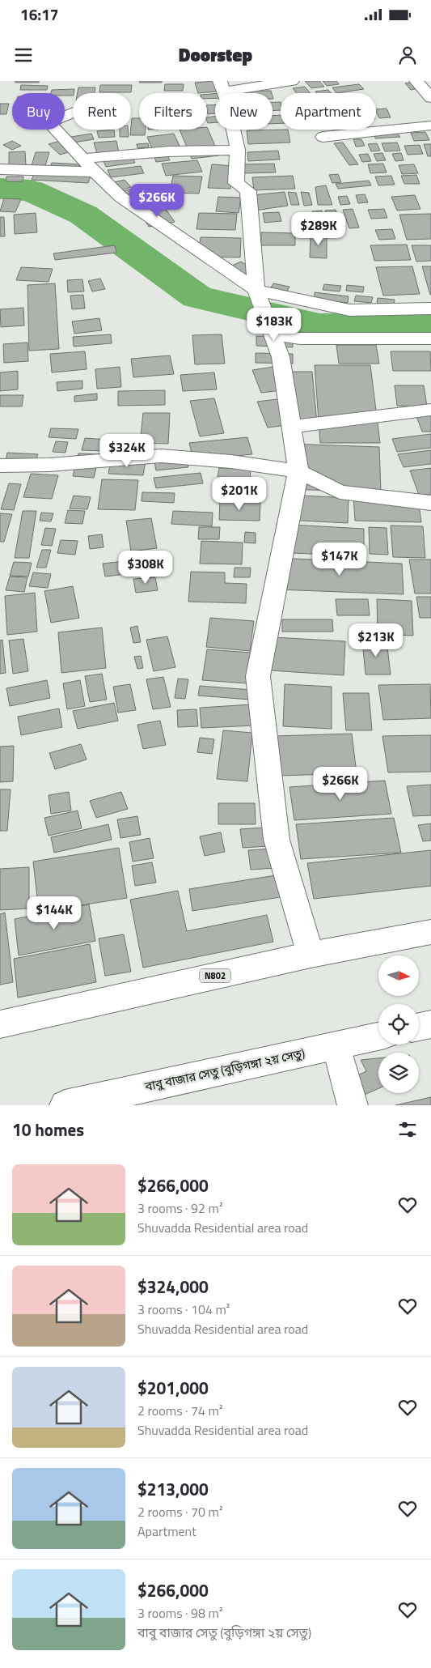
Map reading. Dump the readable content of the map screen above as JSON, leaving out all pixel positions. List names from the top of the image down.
{
  "streets": {
    "main road": ["N802", "বাবু বাজার সেতু (বুড়িগঙ্গা ২য় সেতু)"]
  },
  "north": "right",
  "page": {
    "status": "16:17",
    "header": "Doorstep",
    "chip": [
      "Buy",
      "Rent",
      "Filters",
      "New",
      "Apartment"
    ],
    "price": [
      "$266K",
      "$289K",
      "$183K",
      "$324K",
      "$201K",
      "$147K",
      "$308K",
      "$213K",
      "$266K",
      "$144K"
    ],
    "heading": "10 homes",
    "list": [
      {
        "name": "$266,000",
        "note": "3 rooms · 92 m² · Shuvadda Residential area road"
      },
      {
        "name": "$324,000",
        "note": "3 rooms · 104 m² · Shuvadda Residential area road"
      },
      {
        "name": "$201,000",
        "note": "2 rooms · 74 m² · Shuvadda Residential area road"
      },
      {
        "name": "$213,000",
        "note": "2 rooms · 70 m² · Apartment"
      },
      {
        "name": "$266,000",
        "note": "3 rooms · 98 m² · বাবু বাজার সেতু (বুড়িগঙ্গা ২য় সেতু)"
      }
    ]
  }
}
